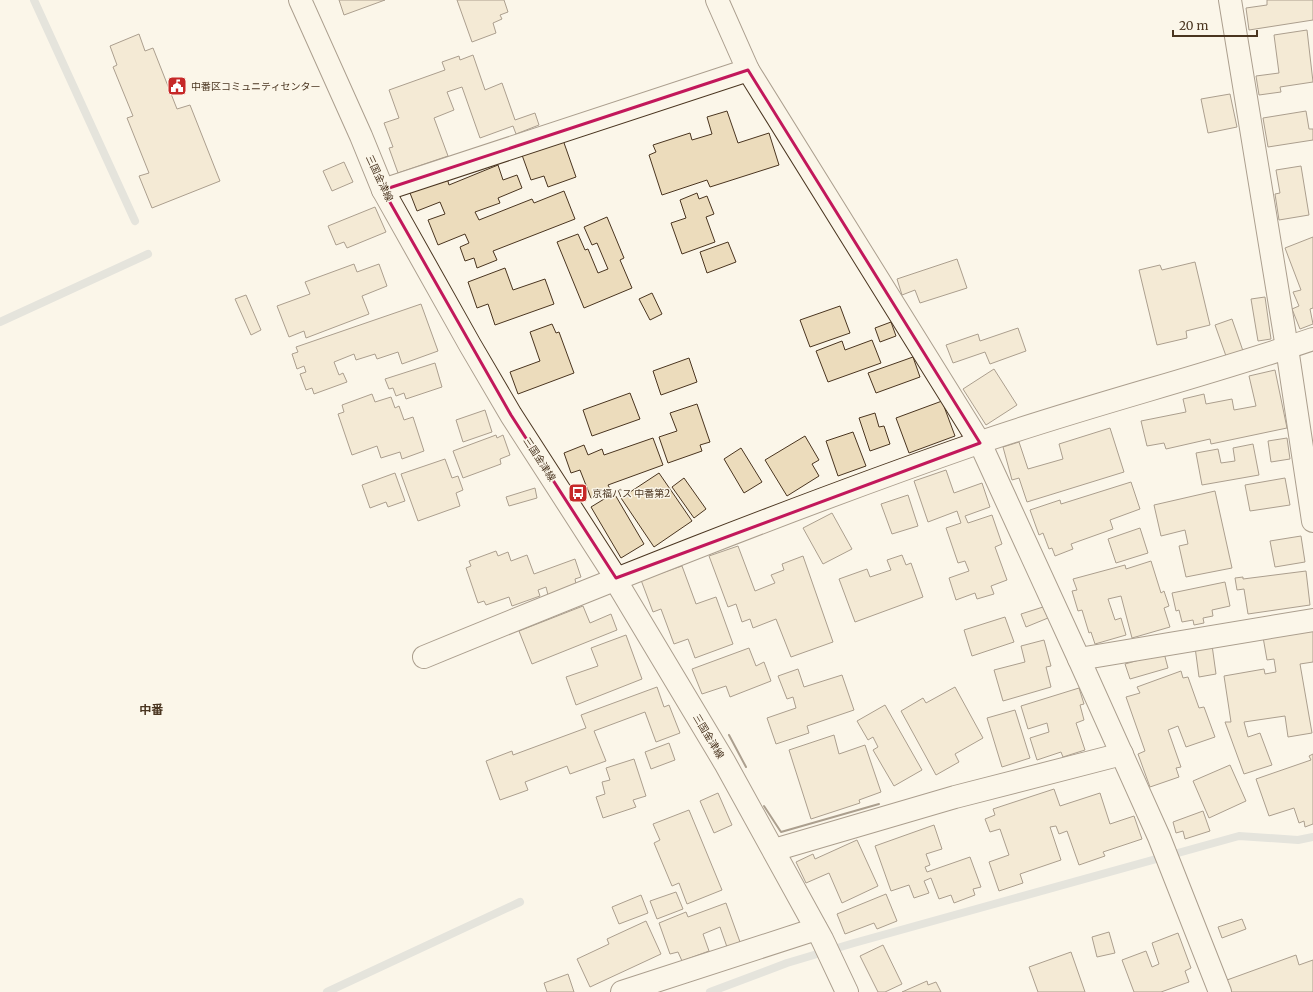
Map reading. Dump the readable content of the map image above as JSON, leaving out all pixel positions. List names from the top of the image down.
{
  "streets": {
    "street": ["三国金津線"]
  },
  "districts": ["中番"],
  "places": {
    "public building": ["中番区コミュニティセンター"],
    "bus stop": ["京福バス 中番第2"]
  },
  "scale_bar": "20 m"
}
